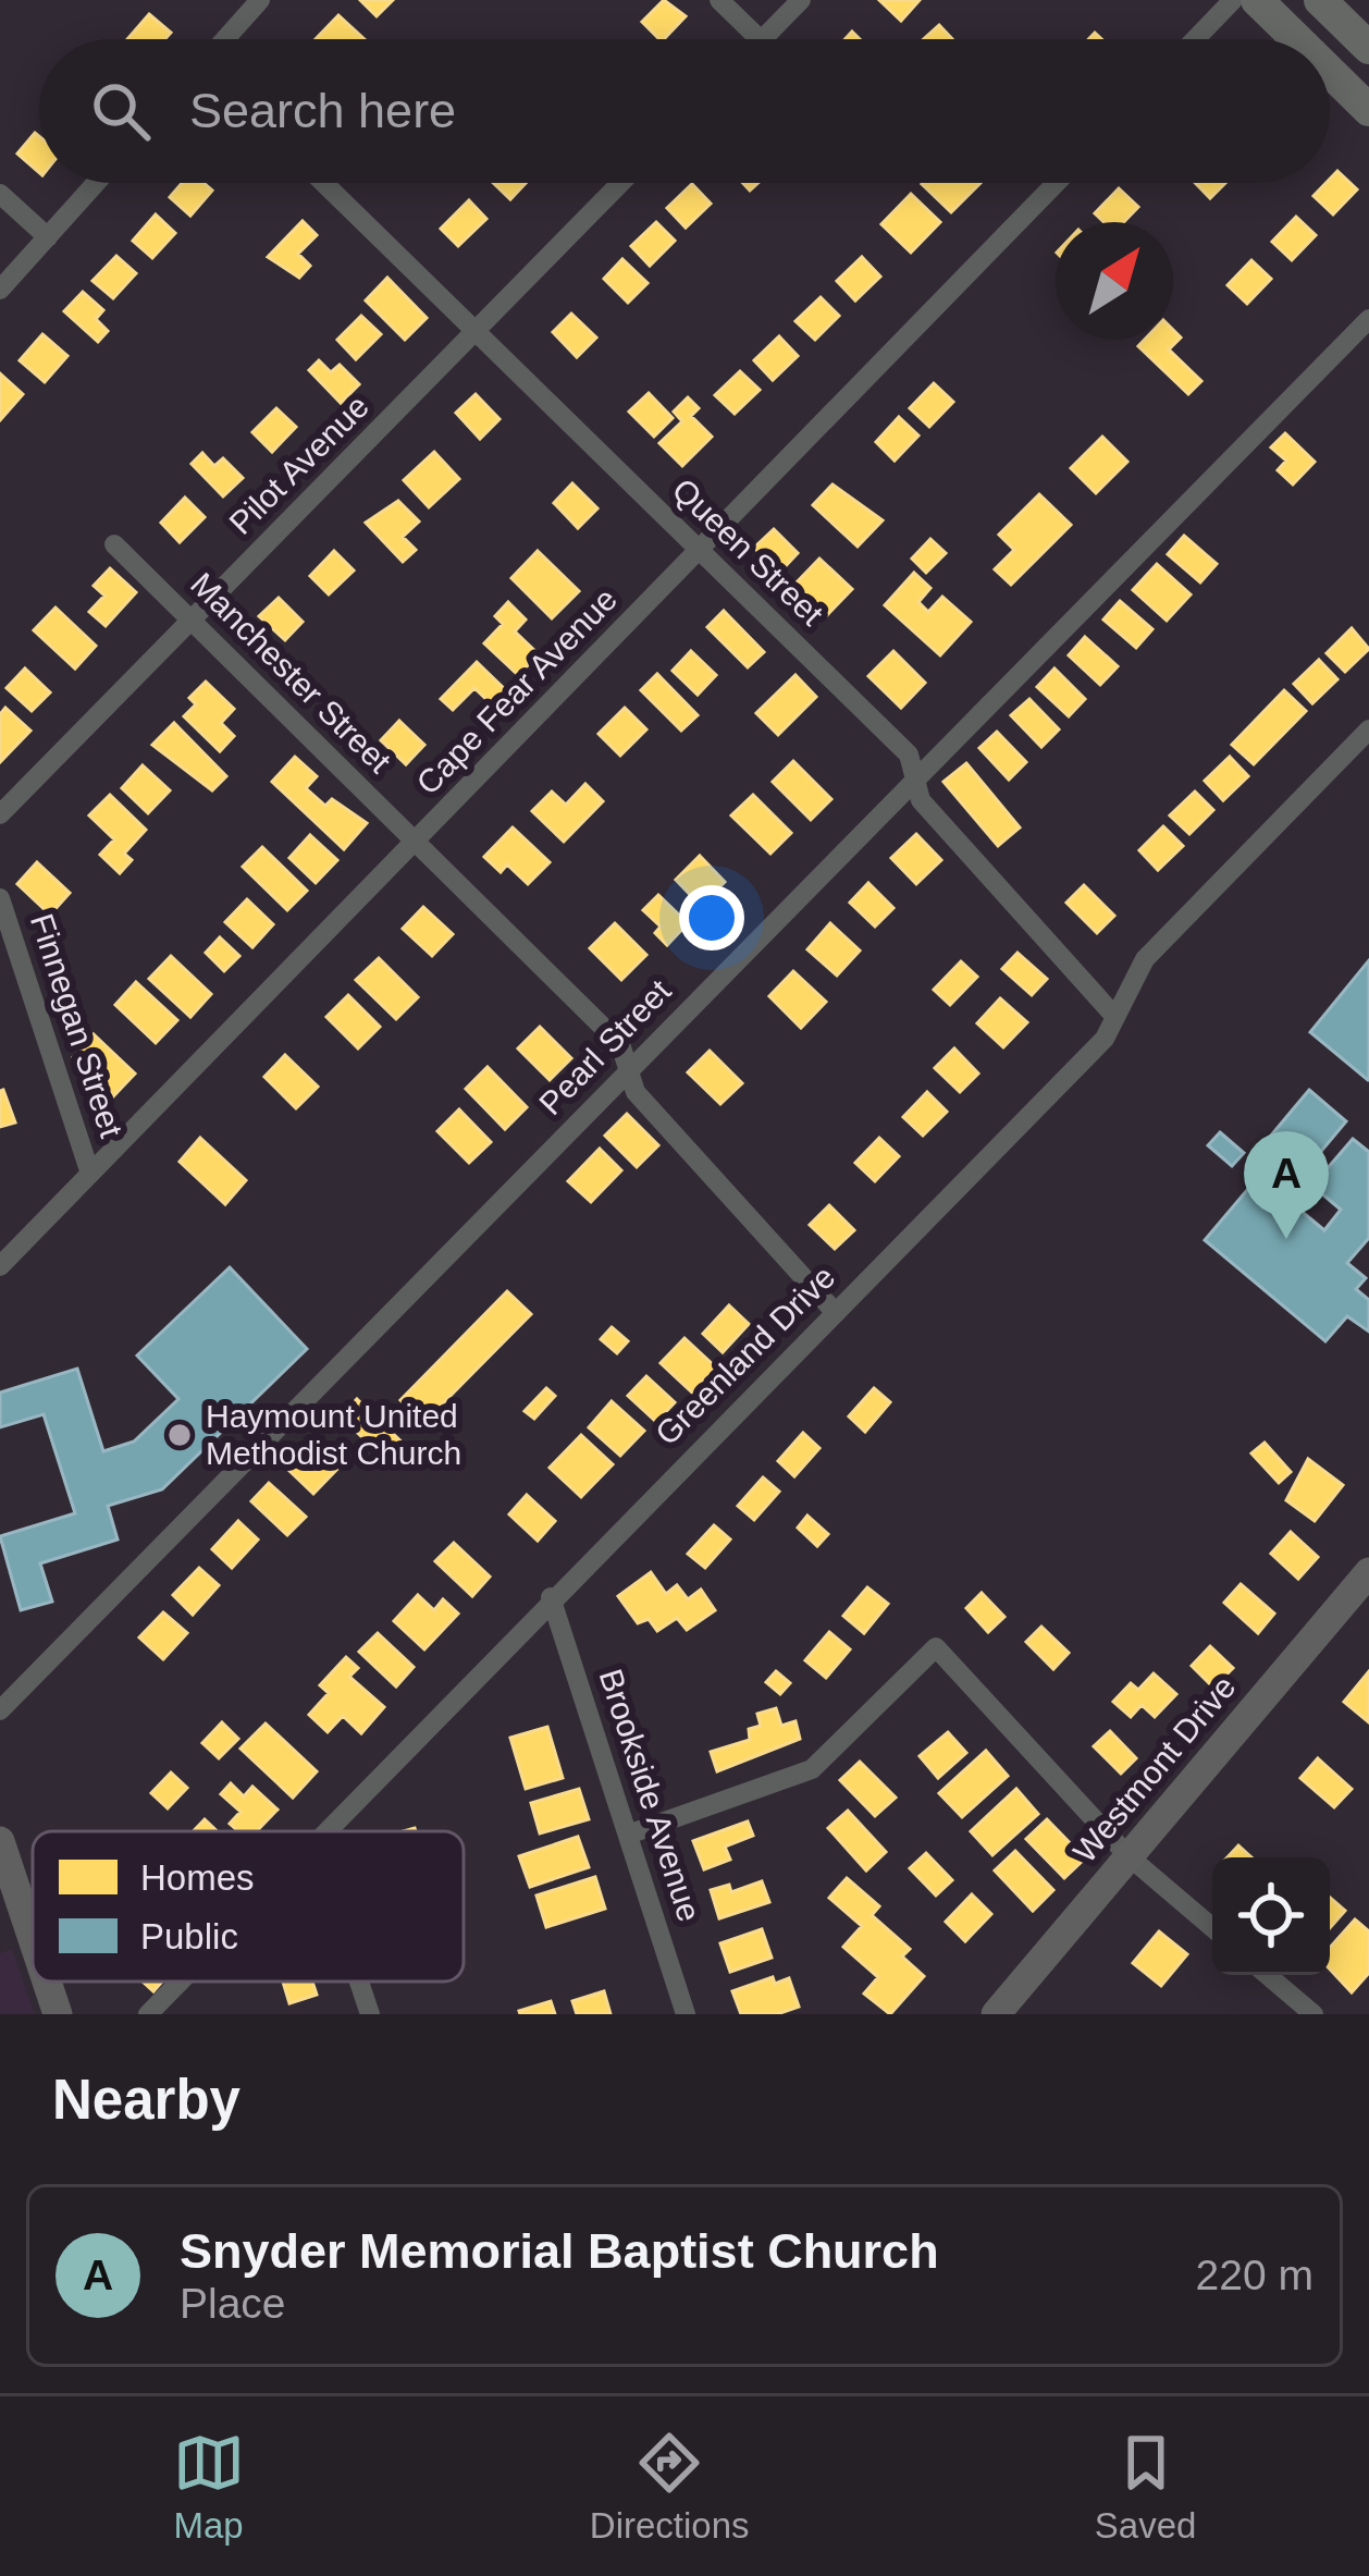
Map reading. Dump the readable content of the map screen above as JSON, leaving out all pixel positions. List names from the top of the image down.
{
  "streets": {
    "street": [
      "Pilot Avenue",
      "Queen Street",
      "Manchester Street",
      "Cape Fear Avenue",
      "Finnegan Street",
      "Pearl Street",
      "Greenland Drive",
      "Westmont Drive",
      "Brookside Avenue"
    ]
  },
  "crossings": [
    ["Pilot Avenue", "Queen Street"],
    ["Pilot Avenue", "Manchester Street"],
    ["Queen Street", "Cape Fear Avenue"],
    ["Queen Street", "Pearl Street"],
    ["Queen Street", "Greenland Drive"],
    ["Manchester Street", "Cape Fear Avenue"],
    ["Manchester Street", "Pearl Street"],
    ["Manchester Street", "Greenland Drive"],
    ["Cape Fear Avenue", "Finnegan Street"],
    ["Greenland Drive", "Brookside Avenue"]
  ],
  "places": ["Haymount United Methodist Church"],
  "legend": ["Homes", "Public"],
  "north": "top right",
  "page": {
    "search": "Search here",
    "pins": "A",
    "heading": "Nearby",
    "list": [
      {
        "mark": "A",
        "name": "Snyder Memorial Baptist Church",
        "note": "Place",
        "value": "220 m"
      }
    ],
    "nav": ["Map", "Directions", "Saved"]
  }
}
